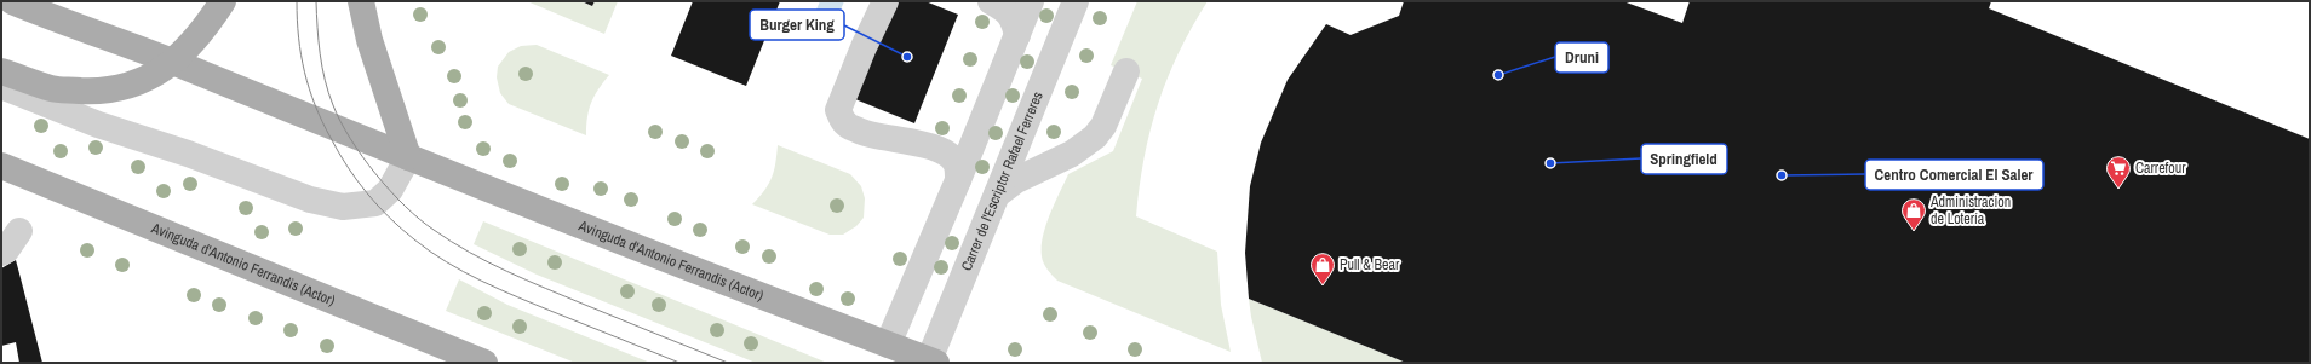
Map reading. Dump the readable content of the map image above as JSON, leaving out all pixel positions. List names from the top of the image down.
{
  "streets": {
    "main road": ["Avinguda d'Antonio Ferrandis (Actor)"],
    "street": ["Carrer de l'Escriptor Rafael Ferreres"]
  },
  "crossings": [
    ["Carrer de l'Escriptor Rafael Ferreres", "Avinguda d'Antonio Ferrandis (Actor)"]
  ],
  "places": {
    "other": [
      "Burger King",
      "Druni",
      "Springfield",
      "Centro Comercial El Saler"
    ],
    "supermarket": ["Carrefour"],
    "shop": ["Administracion de Lotería", "Pull & Bear"]
  }
}
